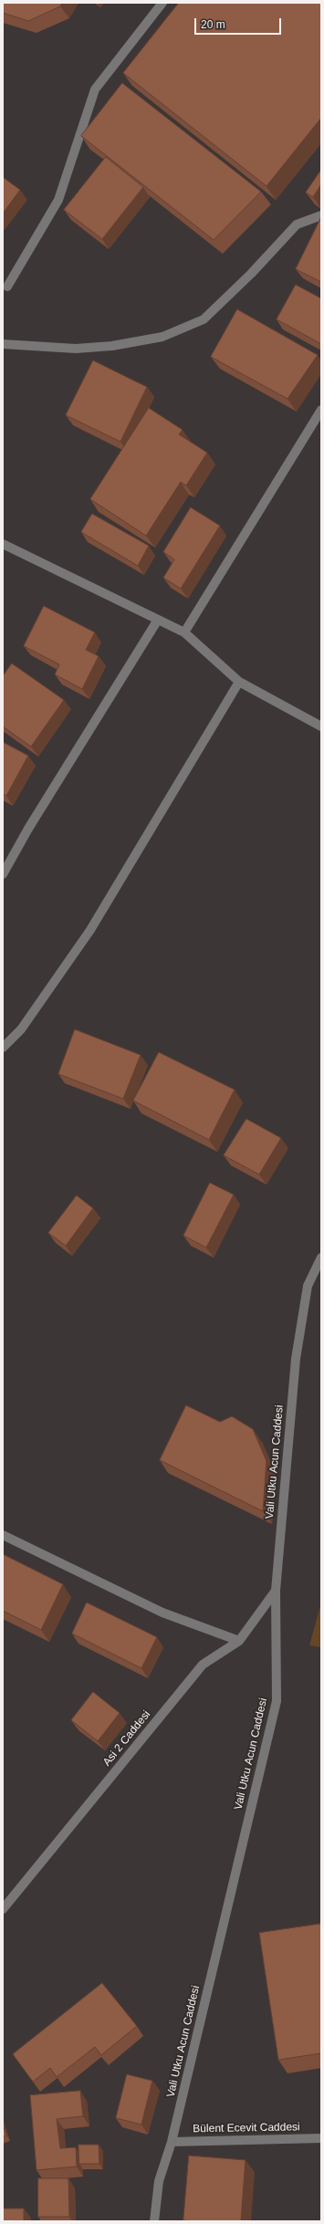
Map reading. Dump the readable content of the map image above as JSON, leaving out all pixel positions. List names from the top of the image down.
{
  "streets": {
    "street": ["Vali Utku Acun Caddesi", "Asi 2 Caddesi", "Bülent Ecevit Caddesi"]
  },
  "crossings": [
    ["Vali Utku Acun Caddesi", "Asi 2 Caddesi"],
    ["Vali Utku Acun Caddesi", "Bülent Ecevit Caddesi"]
  ],
  "scale_bar": "20 m"
}
